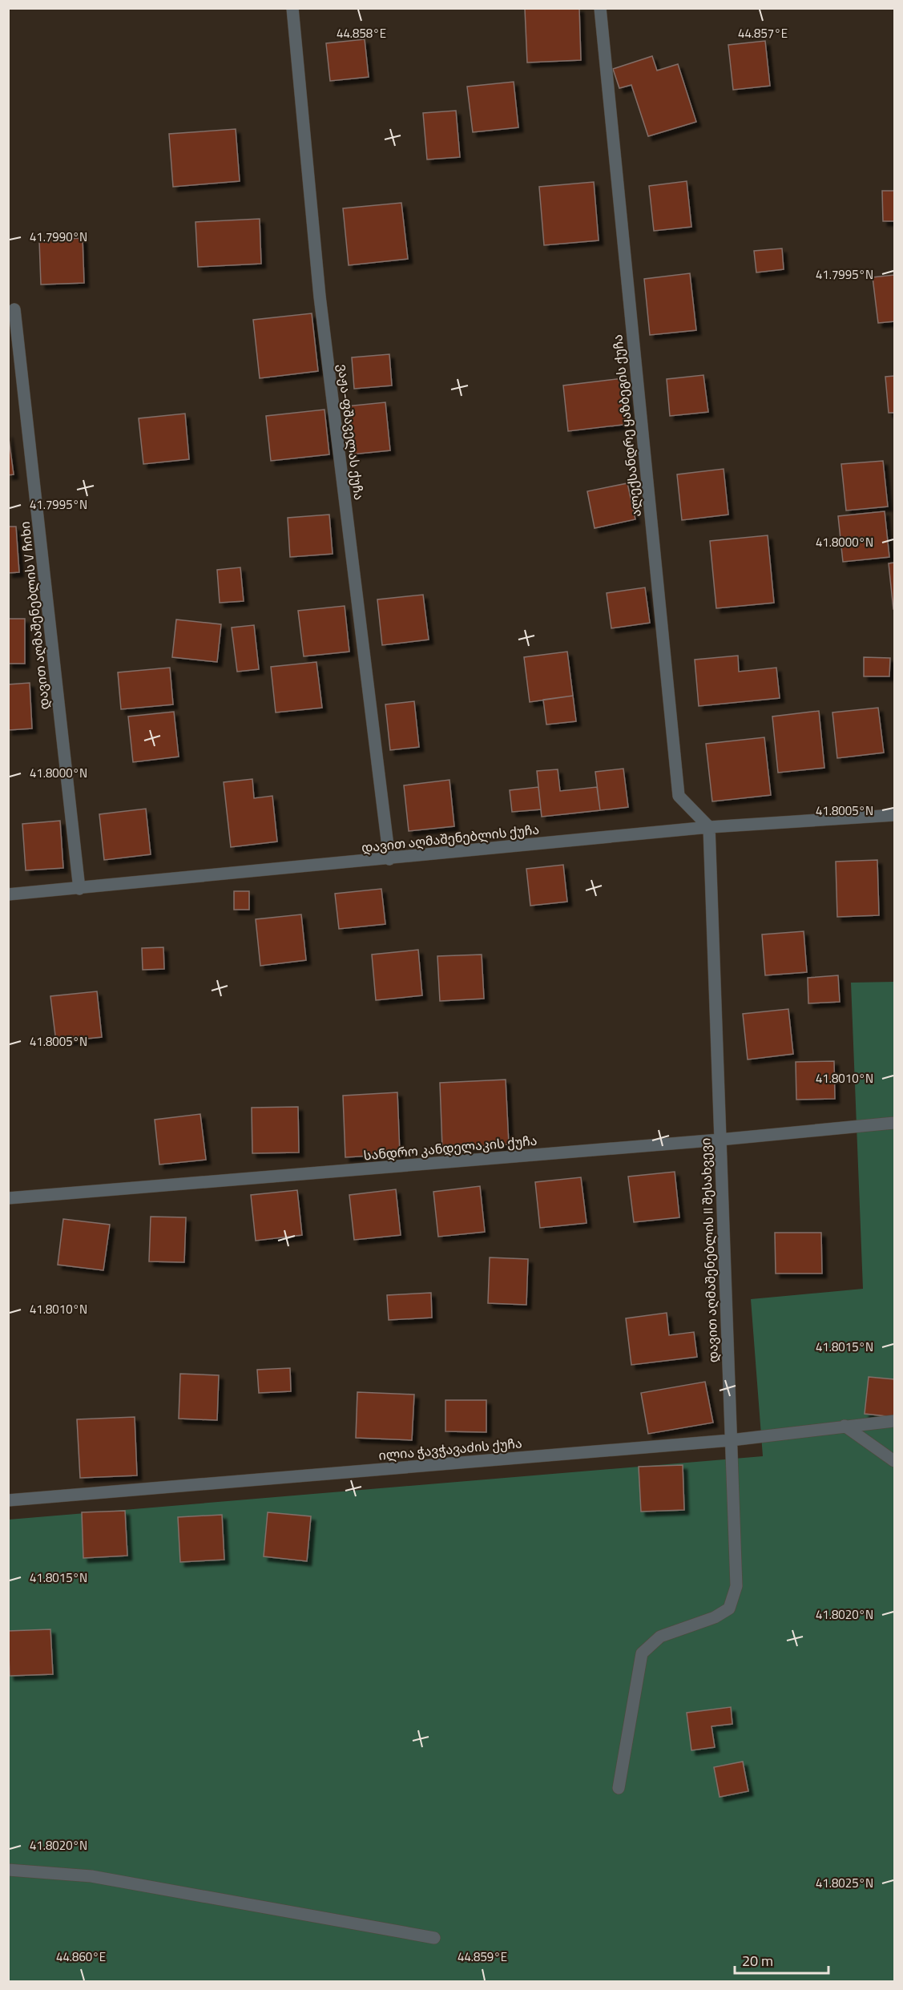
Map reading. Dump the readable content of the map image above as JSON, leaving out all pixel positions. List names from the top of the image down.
{
  "streets": {
    "street": [
      "ალექსანდრე ყაზბეგის ქუჩა",
      "ვაჟა-ფშაველას ქუჩა",
      "დავით აღმაშენებლის V ჩიხი",
      "დავით აღმაშენებლის ქუჩა",
      "სანდრო კანდელაკის ქუჩა",
      "დავით აღმაშენებლის II შესახვევი",
      "ილია ჭავჭავაძის ქუჩა"
    ]
  },
  "crossings": [
    ["ალექსანდრე ყაზბეგის ქუჩა", "დავით აღმაშენებლის ქუჩა"],
    ["ალექსანდრე ყაზბეგის ქუჩა", "დავით აღმაშენებლის II შესახვევი"],
    ["ვაჟა-ფშაველას ქუჩა", "დავით აღმაშენებლის ქუჩა"],
    ["დავით აღმაშენებლის V ჩიხი", "დავით აღმაშენებლის ქუჩა"],
    ["დავით აღმაშენებლის ქუჩა", "დავით აღმაშენებლის II შესახვევი"],
    ["სანდრო კანდელაკის ქუჩა", "დავით აღმაშენებლის II შესახვევი"],
    ["დავით აღმაშენებლის II შესახვევი", "ილია ჭავჭავაძის ქუჩა"]
  ],
  "scale_bar": "20 m",
  "coordinates": [
    "44.858°E",
    "44.857°E",
    "41.7990°N",
    "41.7995°N",
    "41.8000°N",
    "41.8005°N",
    "41.8010°N",
    "41.8015°N",
    "41.8020°N",
    "41.8025°N",
    "44.860°E",
    "44.859°E"
  ]
}
